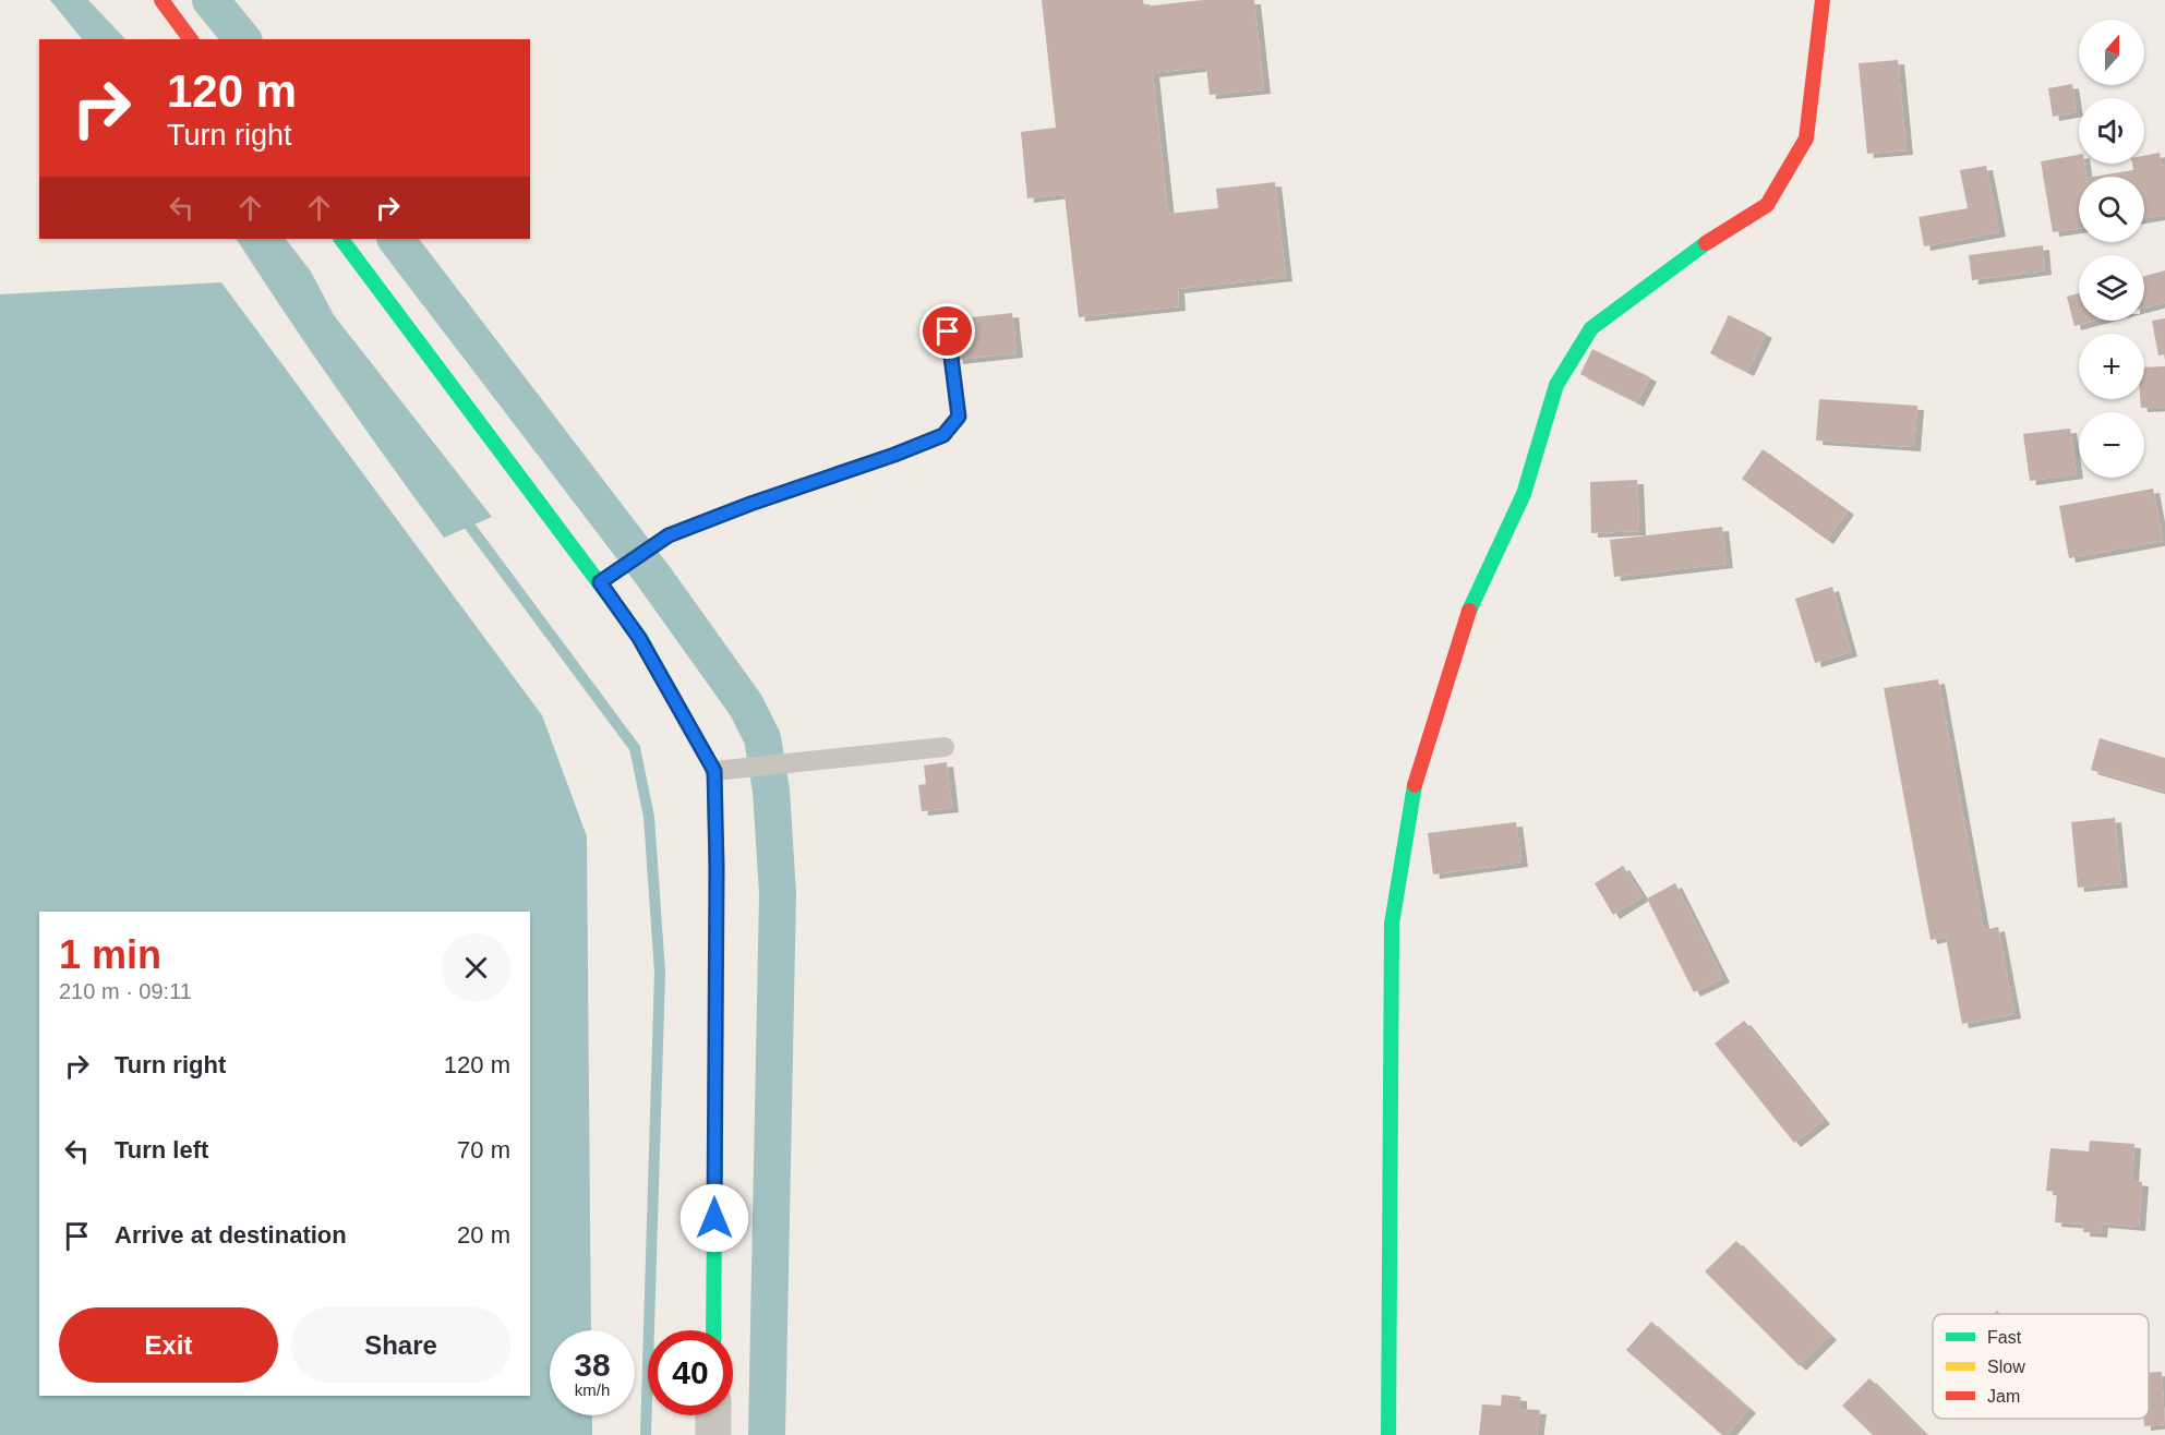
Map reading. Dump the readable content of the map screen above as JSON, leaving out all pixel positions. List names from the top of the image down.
{
  "legend": ["Fast", "Slow", "Jam"],
  "north": "top",
  "page": {
    "map_buttons": ["+", "−"],
    "turn": ["120 m", "Turn right"],
    "heading": ["1 min", "210 m · 09:11"],
    "list": [
      {
        "name": "Turn right",
        "value": "120 m"
      },
      {
        "name": "Turn left",
        "value": "70 m"
      },
      {
        "name": "Arrive at destination",
        "value": "20 m"
      }
    ],
    "buttons": ["Exit", "Share"],
    "speed": "38 km/h",
    "limit": "40"
  }
}
